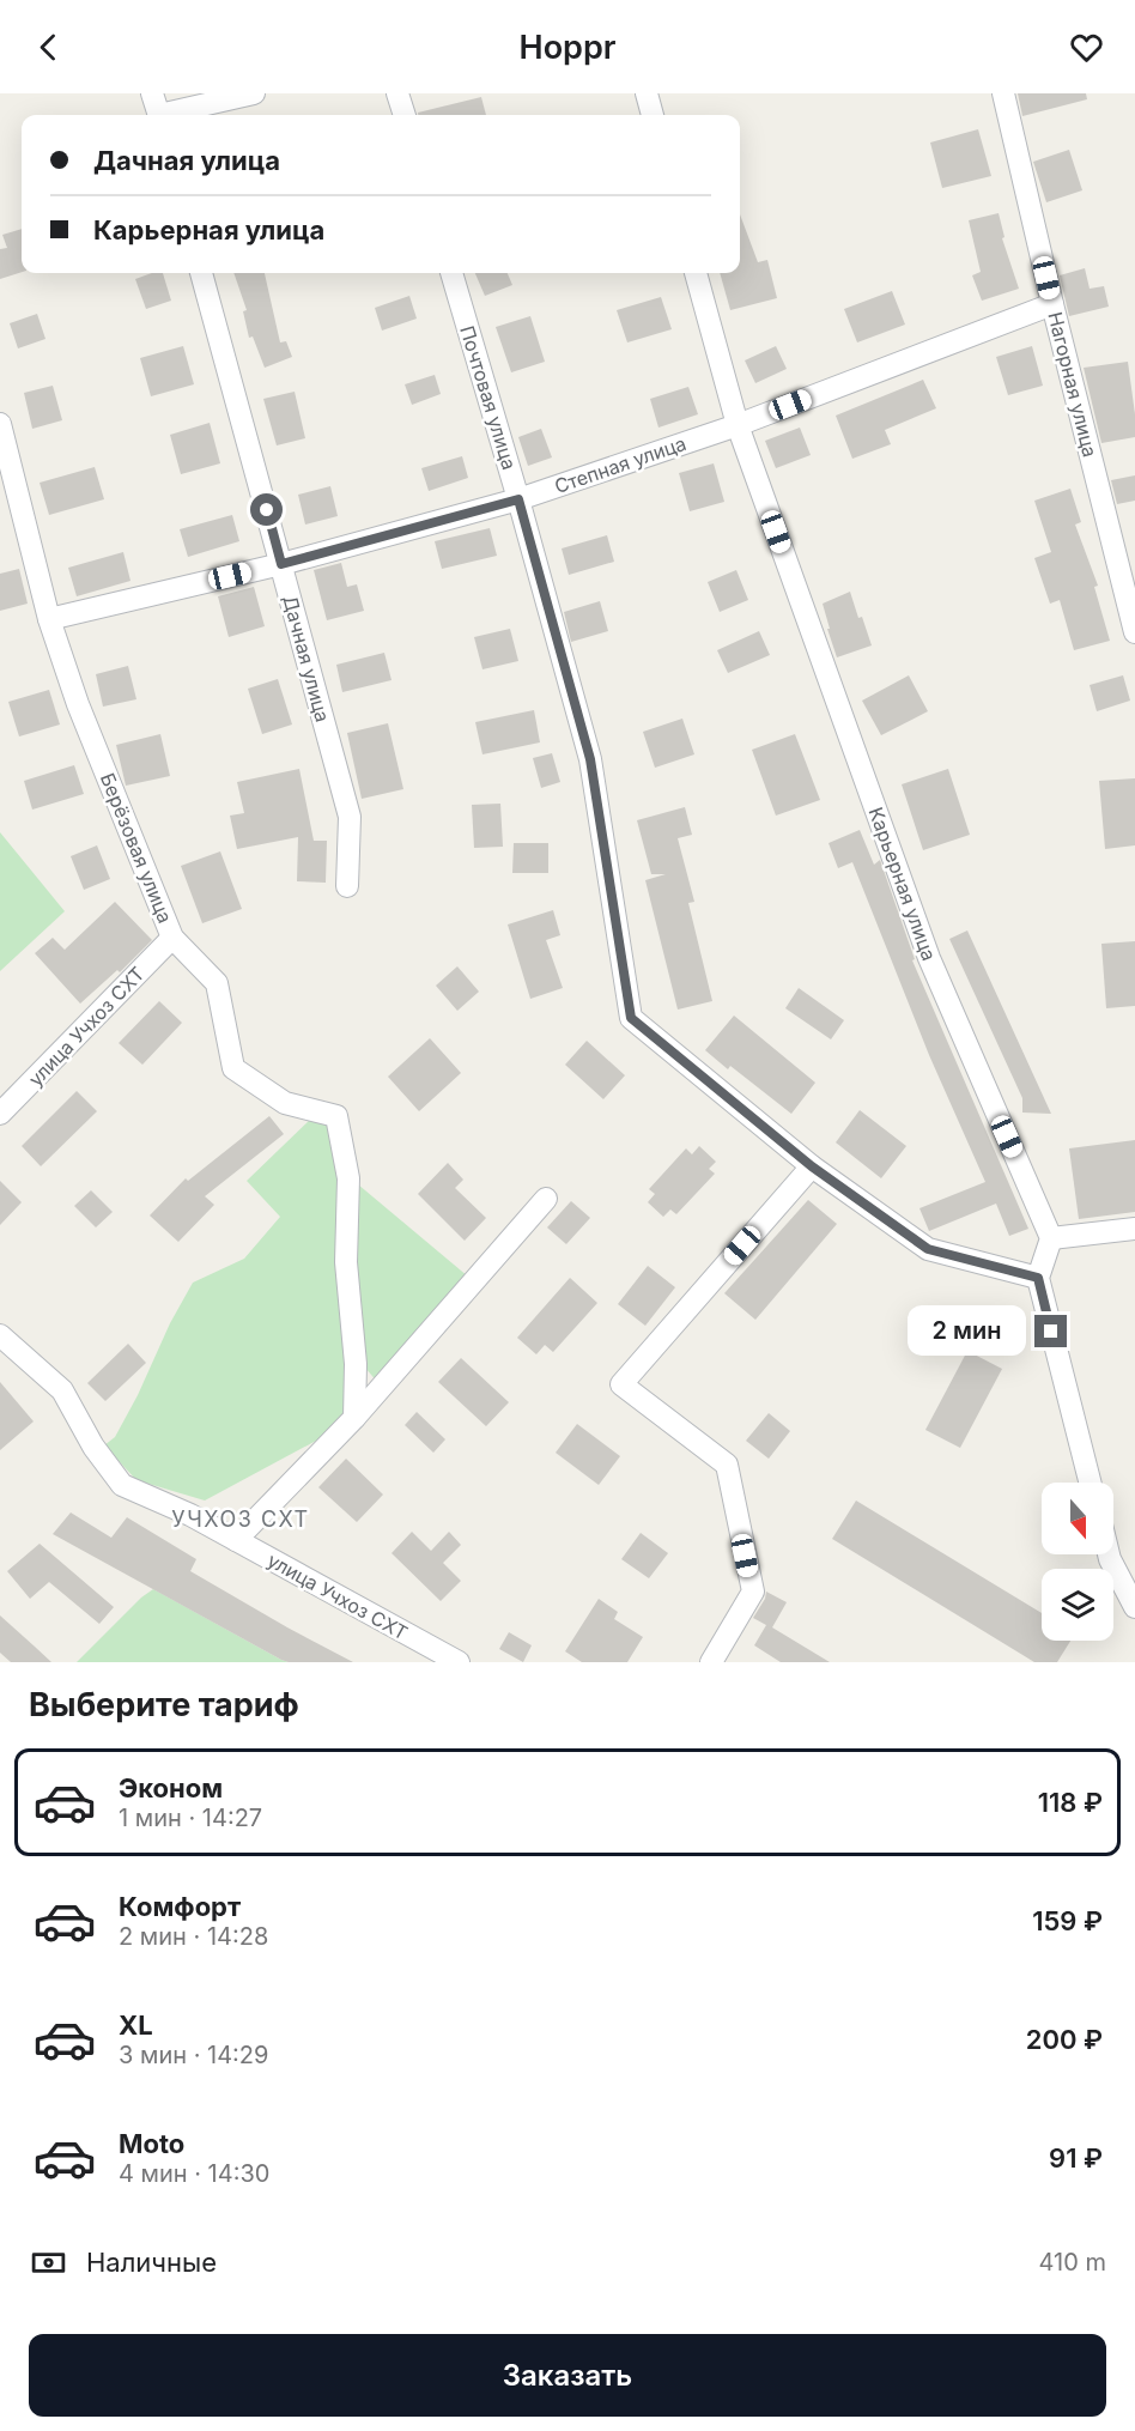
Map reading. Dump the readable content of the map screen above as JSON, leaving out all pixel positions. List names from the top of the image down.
{
  "streets": {
    "street": [
      "Нагорная улица",
      "Почтовая улица",
      "Степная улица",
      "Дачная улица",
      "Берёзовая улица",
      "Карьерная улица",
      "улица Учхоз СХТ"
    ]
  },
  "crossings": [
    ["Нагорная улица", "Степная улица"],
    ["Почтовая улица", "Степная улица"],
    ["Степная улица", "Дачная улица"],
    ["Степная улица", "Берёзовая улица"],
    ["Степная улица", "Карьерная улица"],
    ["Берёзовая улица", "улица Учхоз СХТ"]
  ],
  "districts": ["УЧХОЗ СХТ"],
  "north": "bottom",
  "page": {
    "header": "Hoppr",
    "banner": ["Дачная улица", "Карьерная улица"],
    "bubble": "2 мин",
    "heading": "Выберите тариф",
    "list": [
      {
        "name": "Эконом",
        "note": "1 мин · 14:27",
        "value": "118 ₽"
      },
      {
        "name": "Комфорт",
        "note": "2 мин · 14:28",
        "value": "159 ₽"
      },
      {
        "name": "XL",
        "note": "3 мин · 14:29",
        "value": "200 ₽"
      },
      {
        "name": "Moto",
        "note": "4 мин · 14:30",
        "value": "91 ₽"
      }
    ],
    "pay": ["Наличные", "410 m"],
    "buttons": "Заказать"
  }
}
